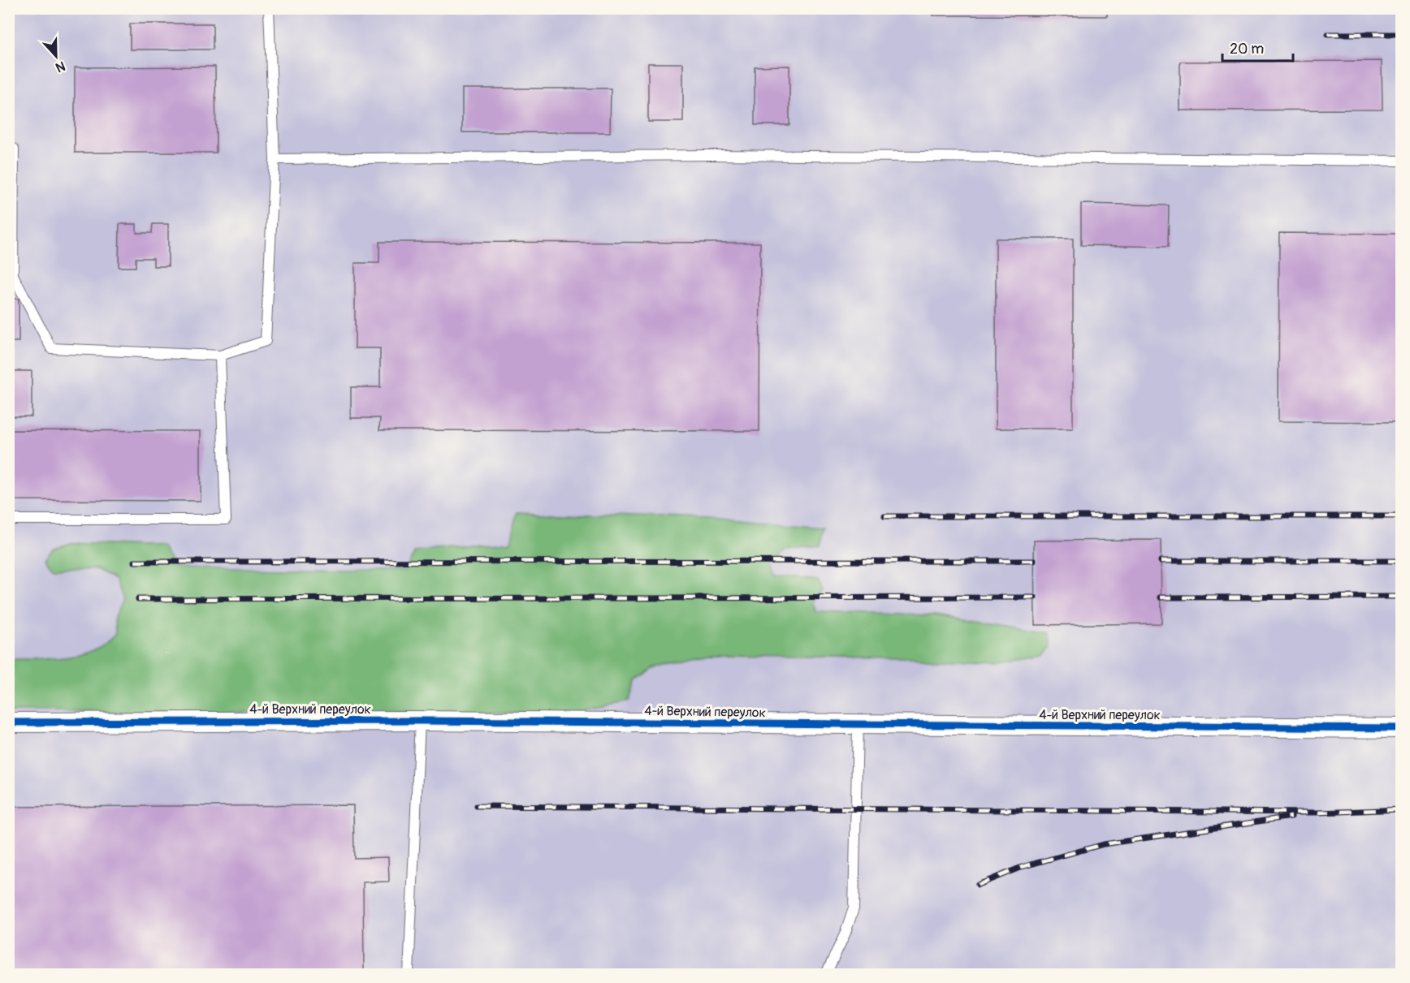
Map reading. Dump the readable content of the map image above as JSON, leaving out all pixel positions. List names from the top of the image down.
{
  "streets": {
    "street": ["4-й Верхний переулок"]
  },
  "scale_bar": "20 m",
  "north": "bottom"
}
